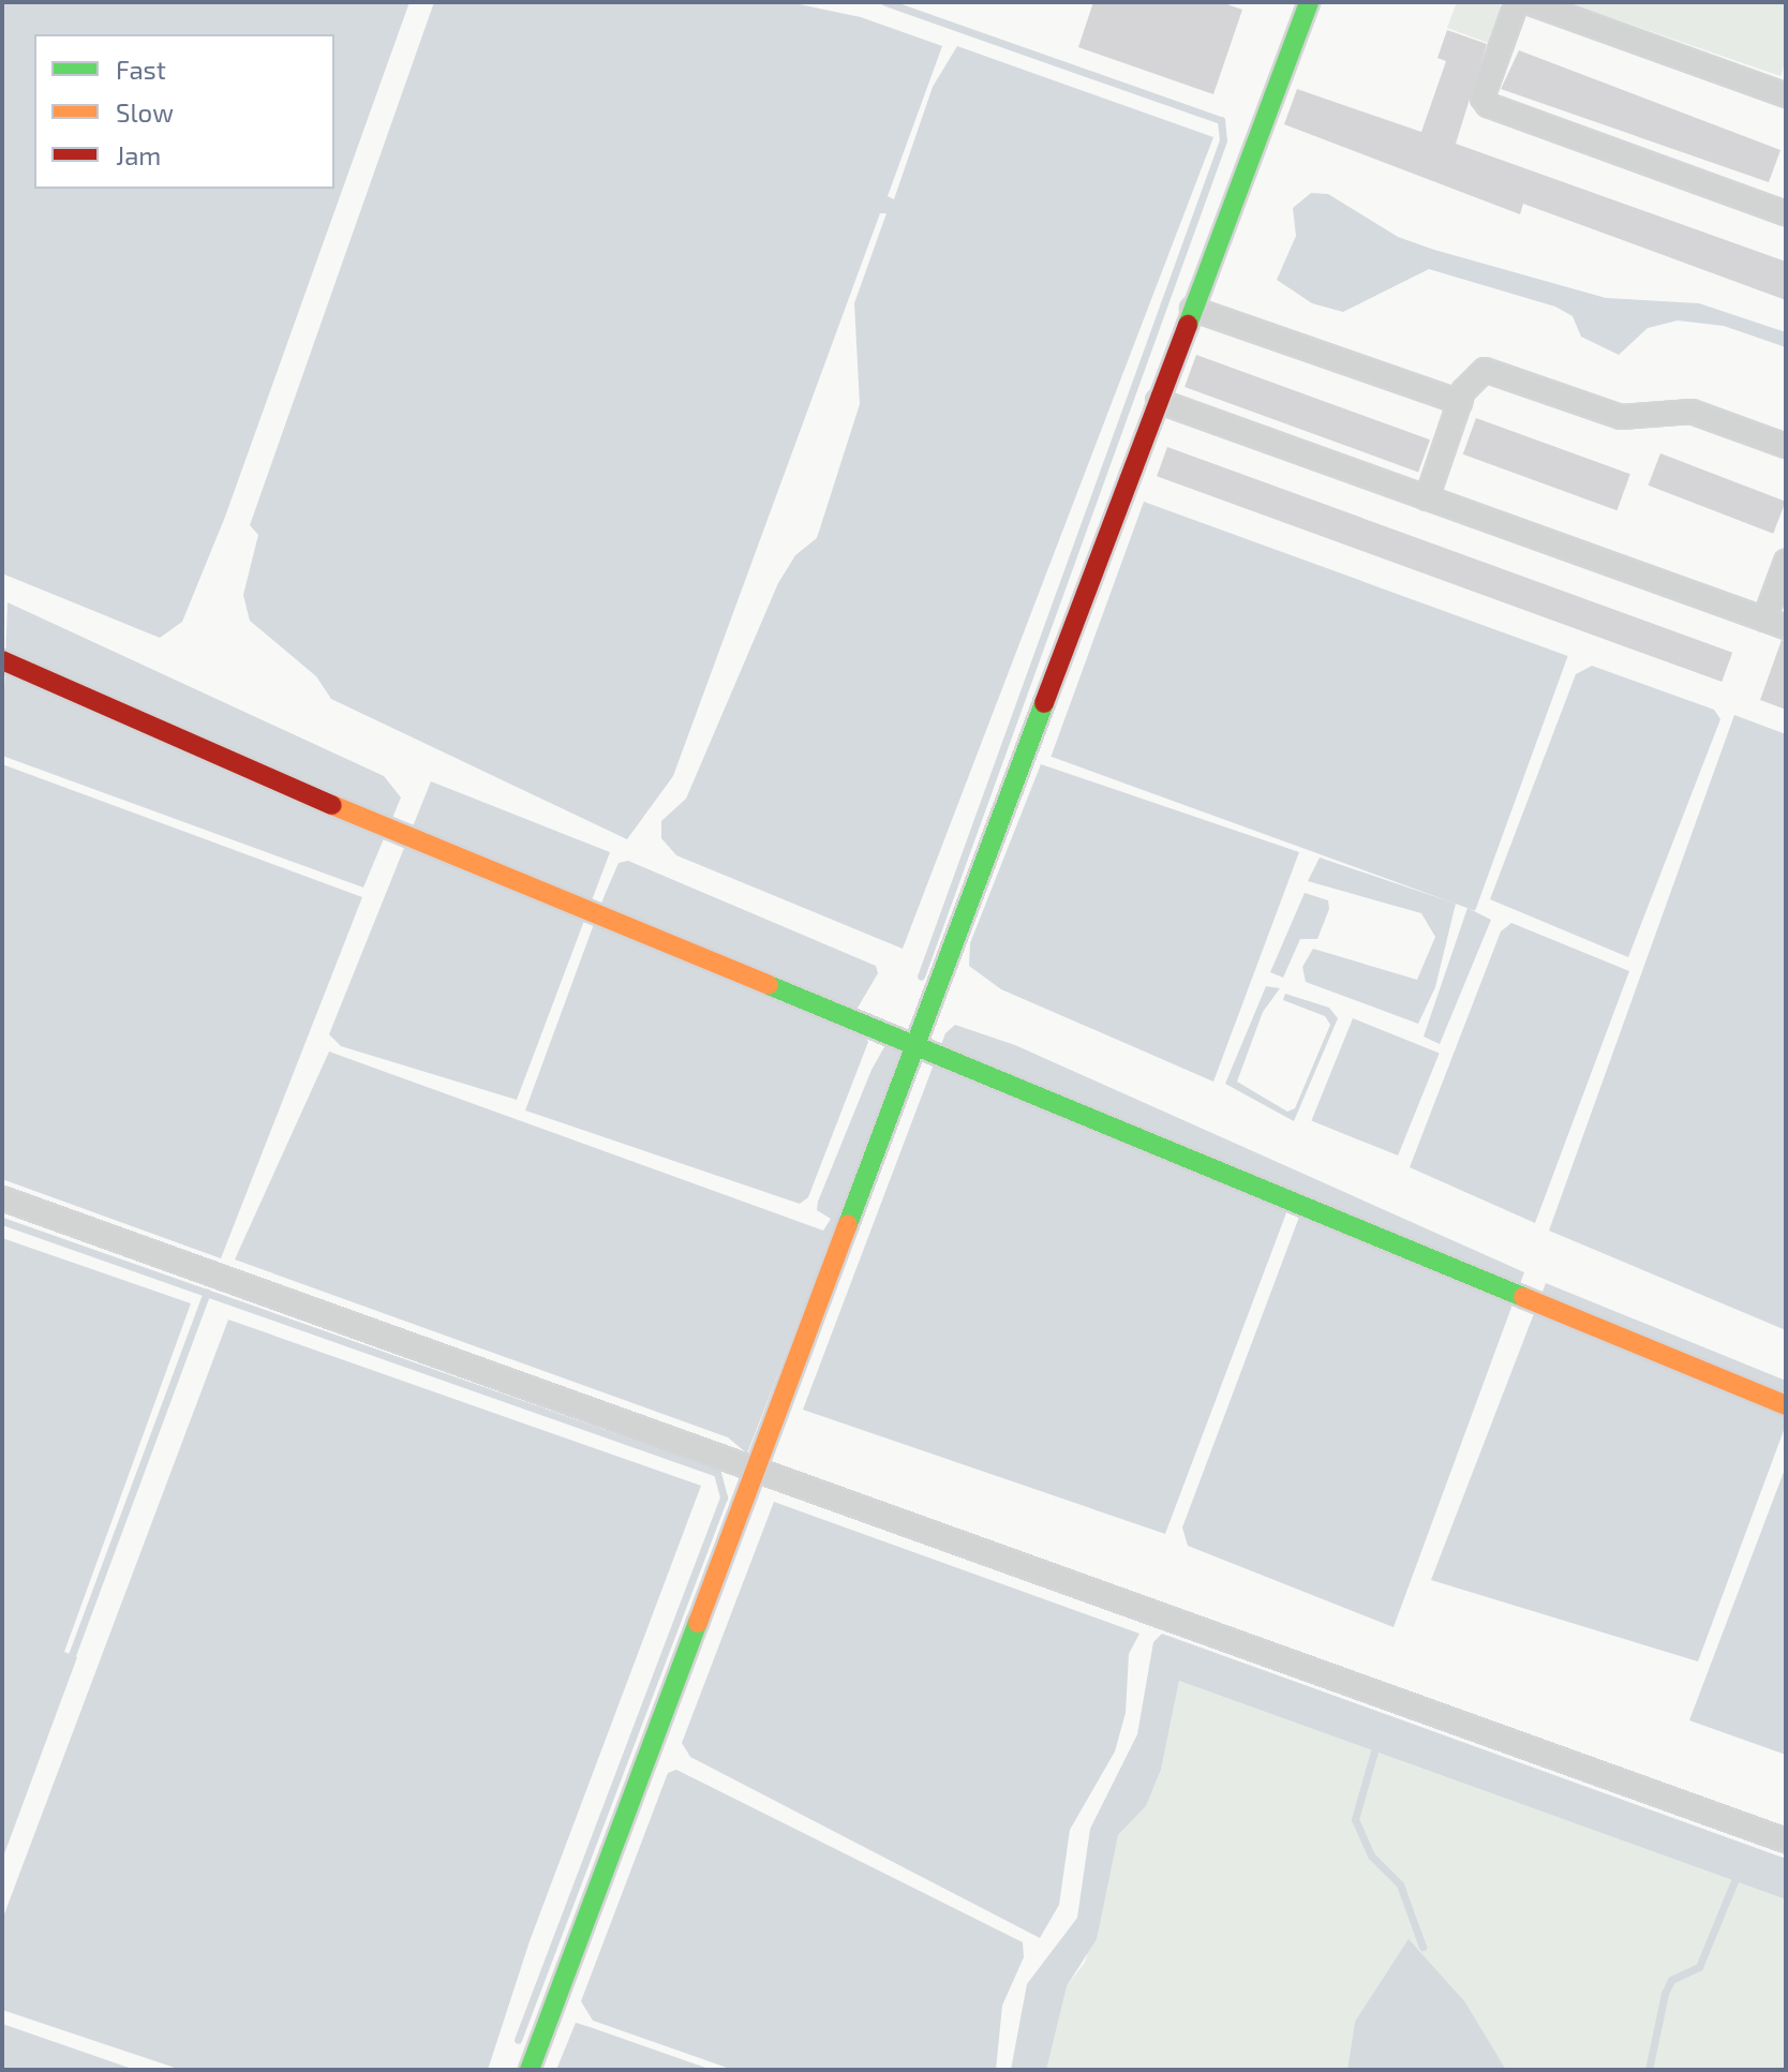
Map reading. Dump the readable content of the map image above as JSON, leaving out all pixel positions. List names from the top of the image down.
{
  "legend": ["Fast", "Slow", "Jam"]
}
